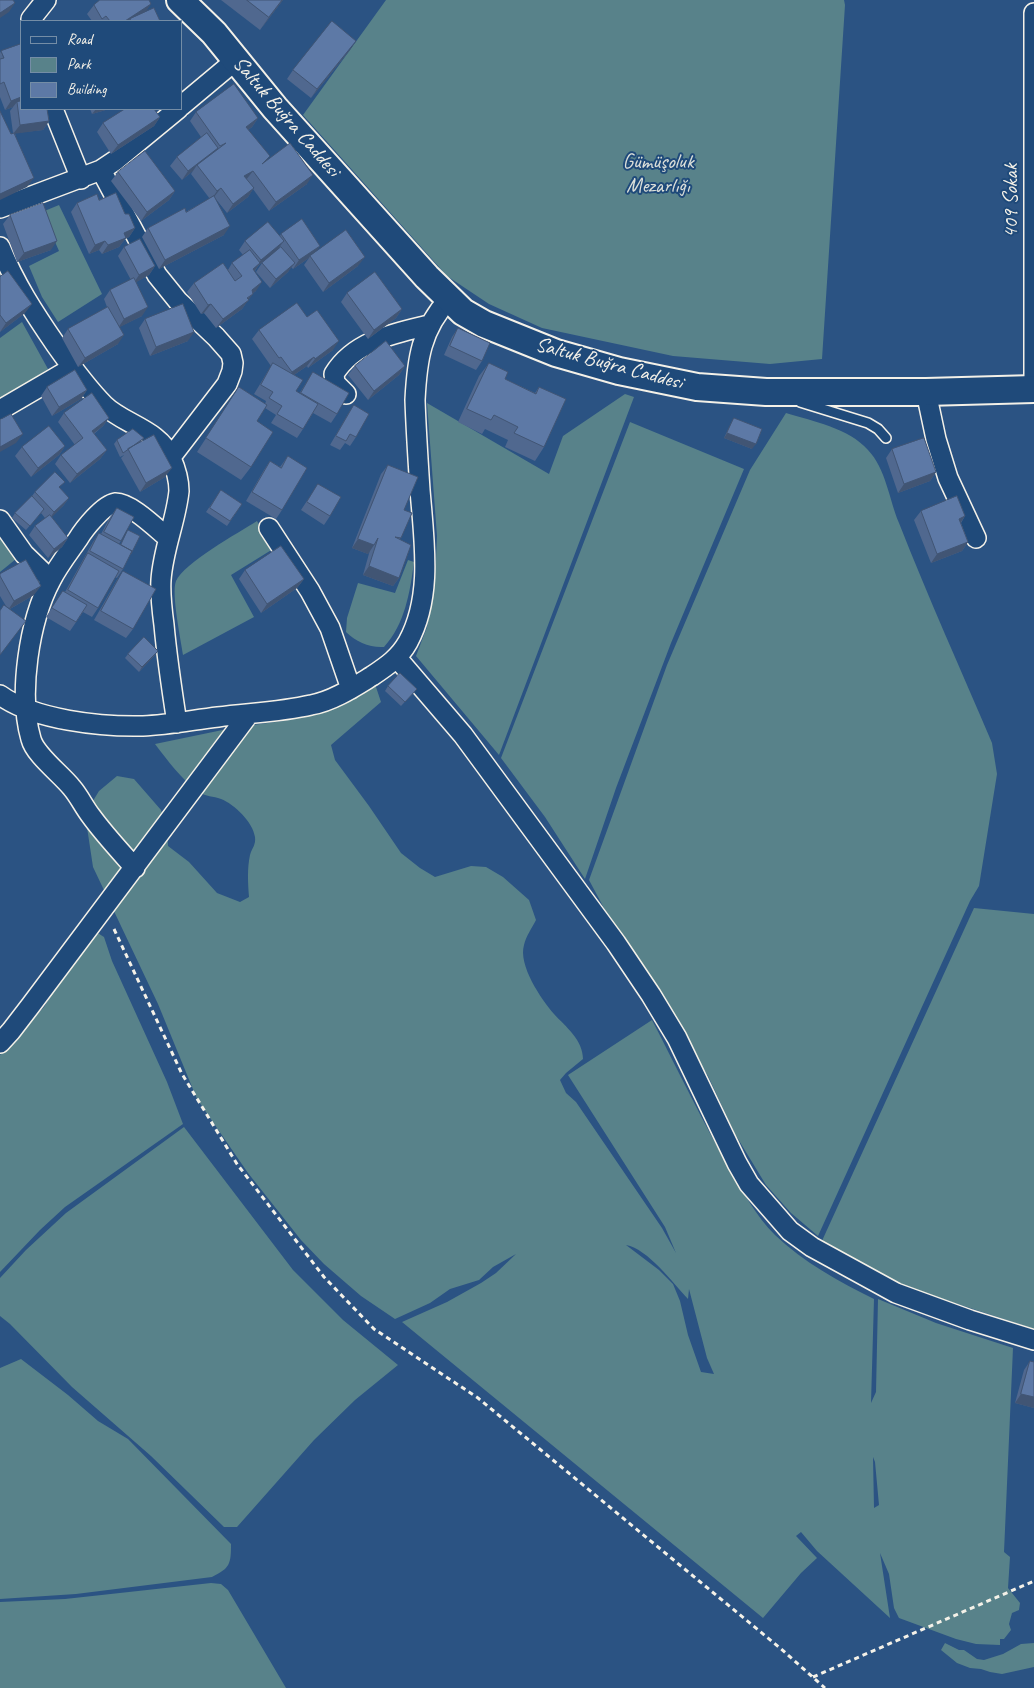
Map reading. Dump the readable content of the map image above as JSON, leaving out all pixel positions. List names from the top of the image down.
{
  "streets": {
    "street": ["Saltuk Buğra Caddesi", "409 Sokak"]
  },
  "crossings": [
    ["Saltuk Buğra Caddesi", "409 Sokak"]
  ],
  "parks": ["Gümüşoluk Mezarlığı"],
  "legend": ["Road", "Park", "Building"]
}
